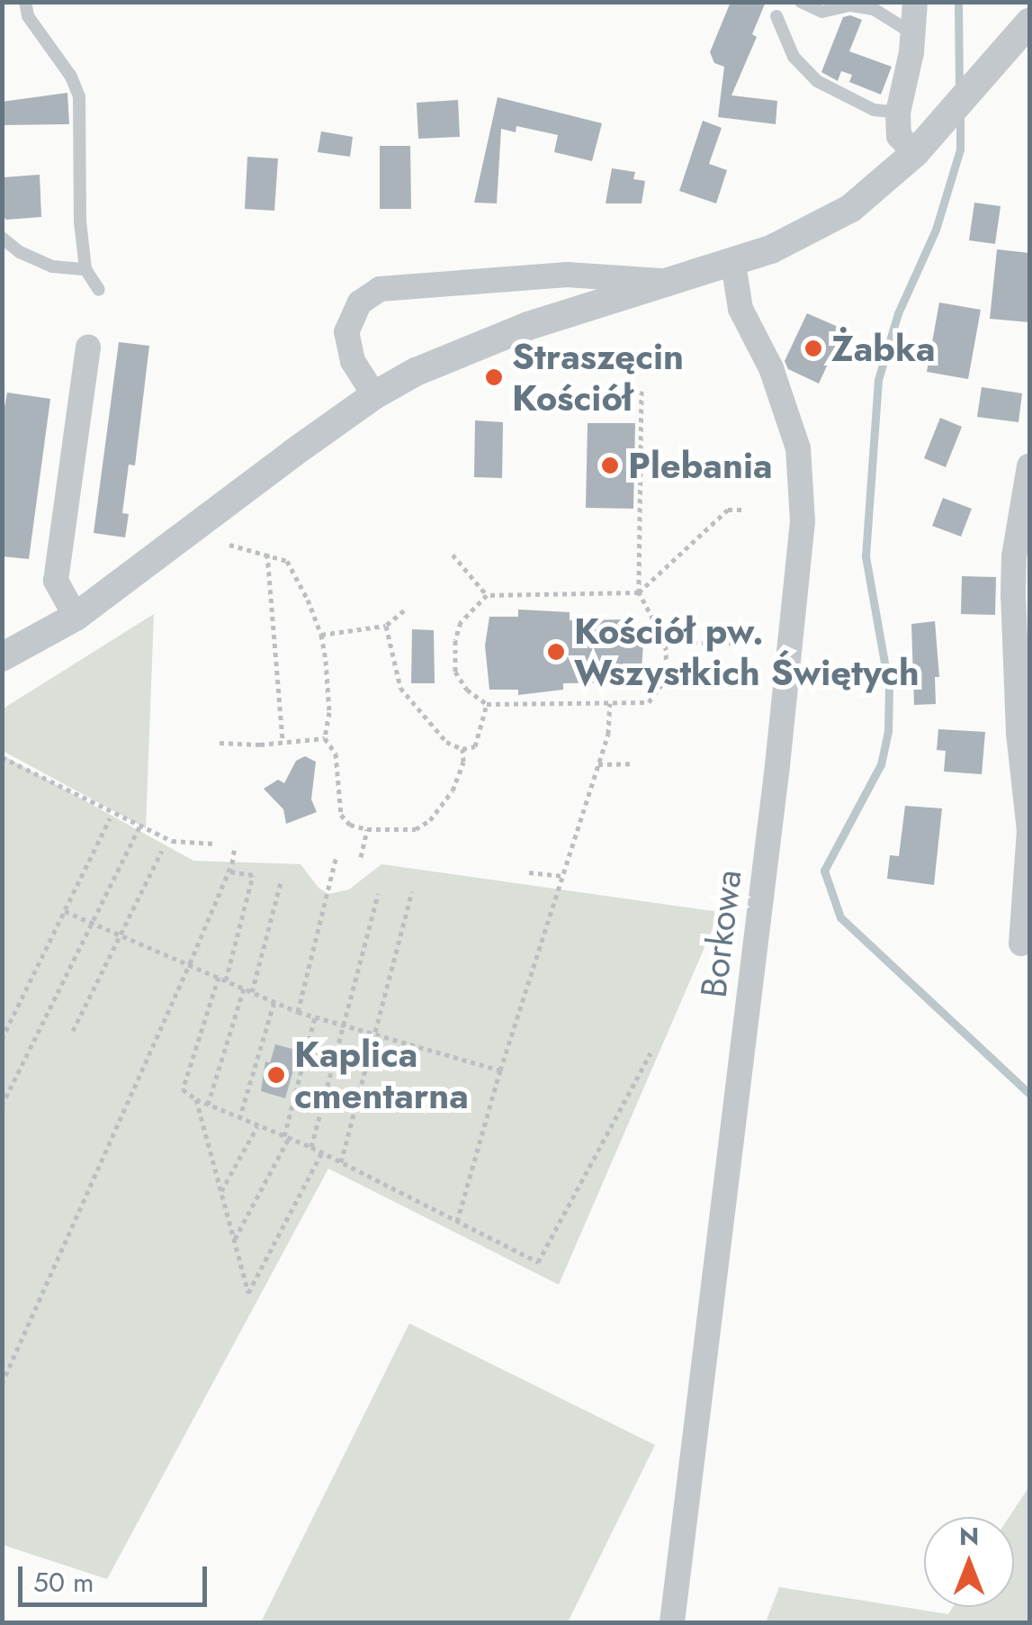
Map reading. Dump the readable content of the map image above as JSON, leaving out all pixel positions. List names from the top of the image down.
{
  "streets": {
    "street": ["Borkowa"]
  },
  "places": [
    "Żabka",
    "Straszęcin Kościół",
    "Plebania",
    "Kościół pw. Wszystkich Świętych",
    "Kaplica cmentarna"
  ],
  "scale_bar": "50 m",
  "north": "top"
}
